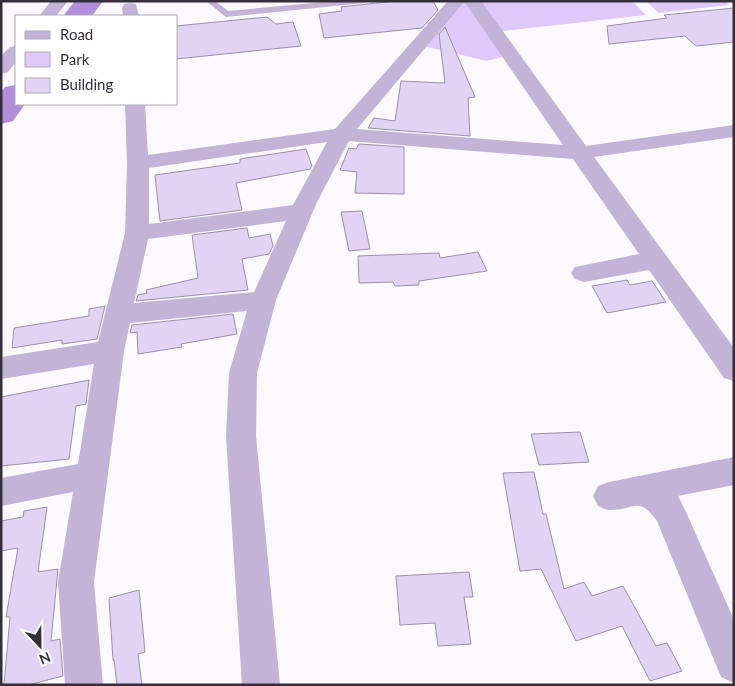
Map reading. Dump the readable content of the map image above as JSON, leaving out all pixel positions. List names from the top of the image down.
{
  "legend": ["Road", "Park", "Building"],
  "north": "bottom"
}
